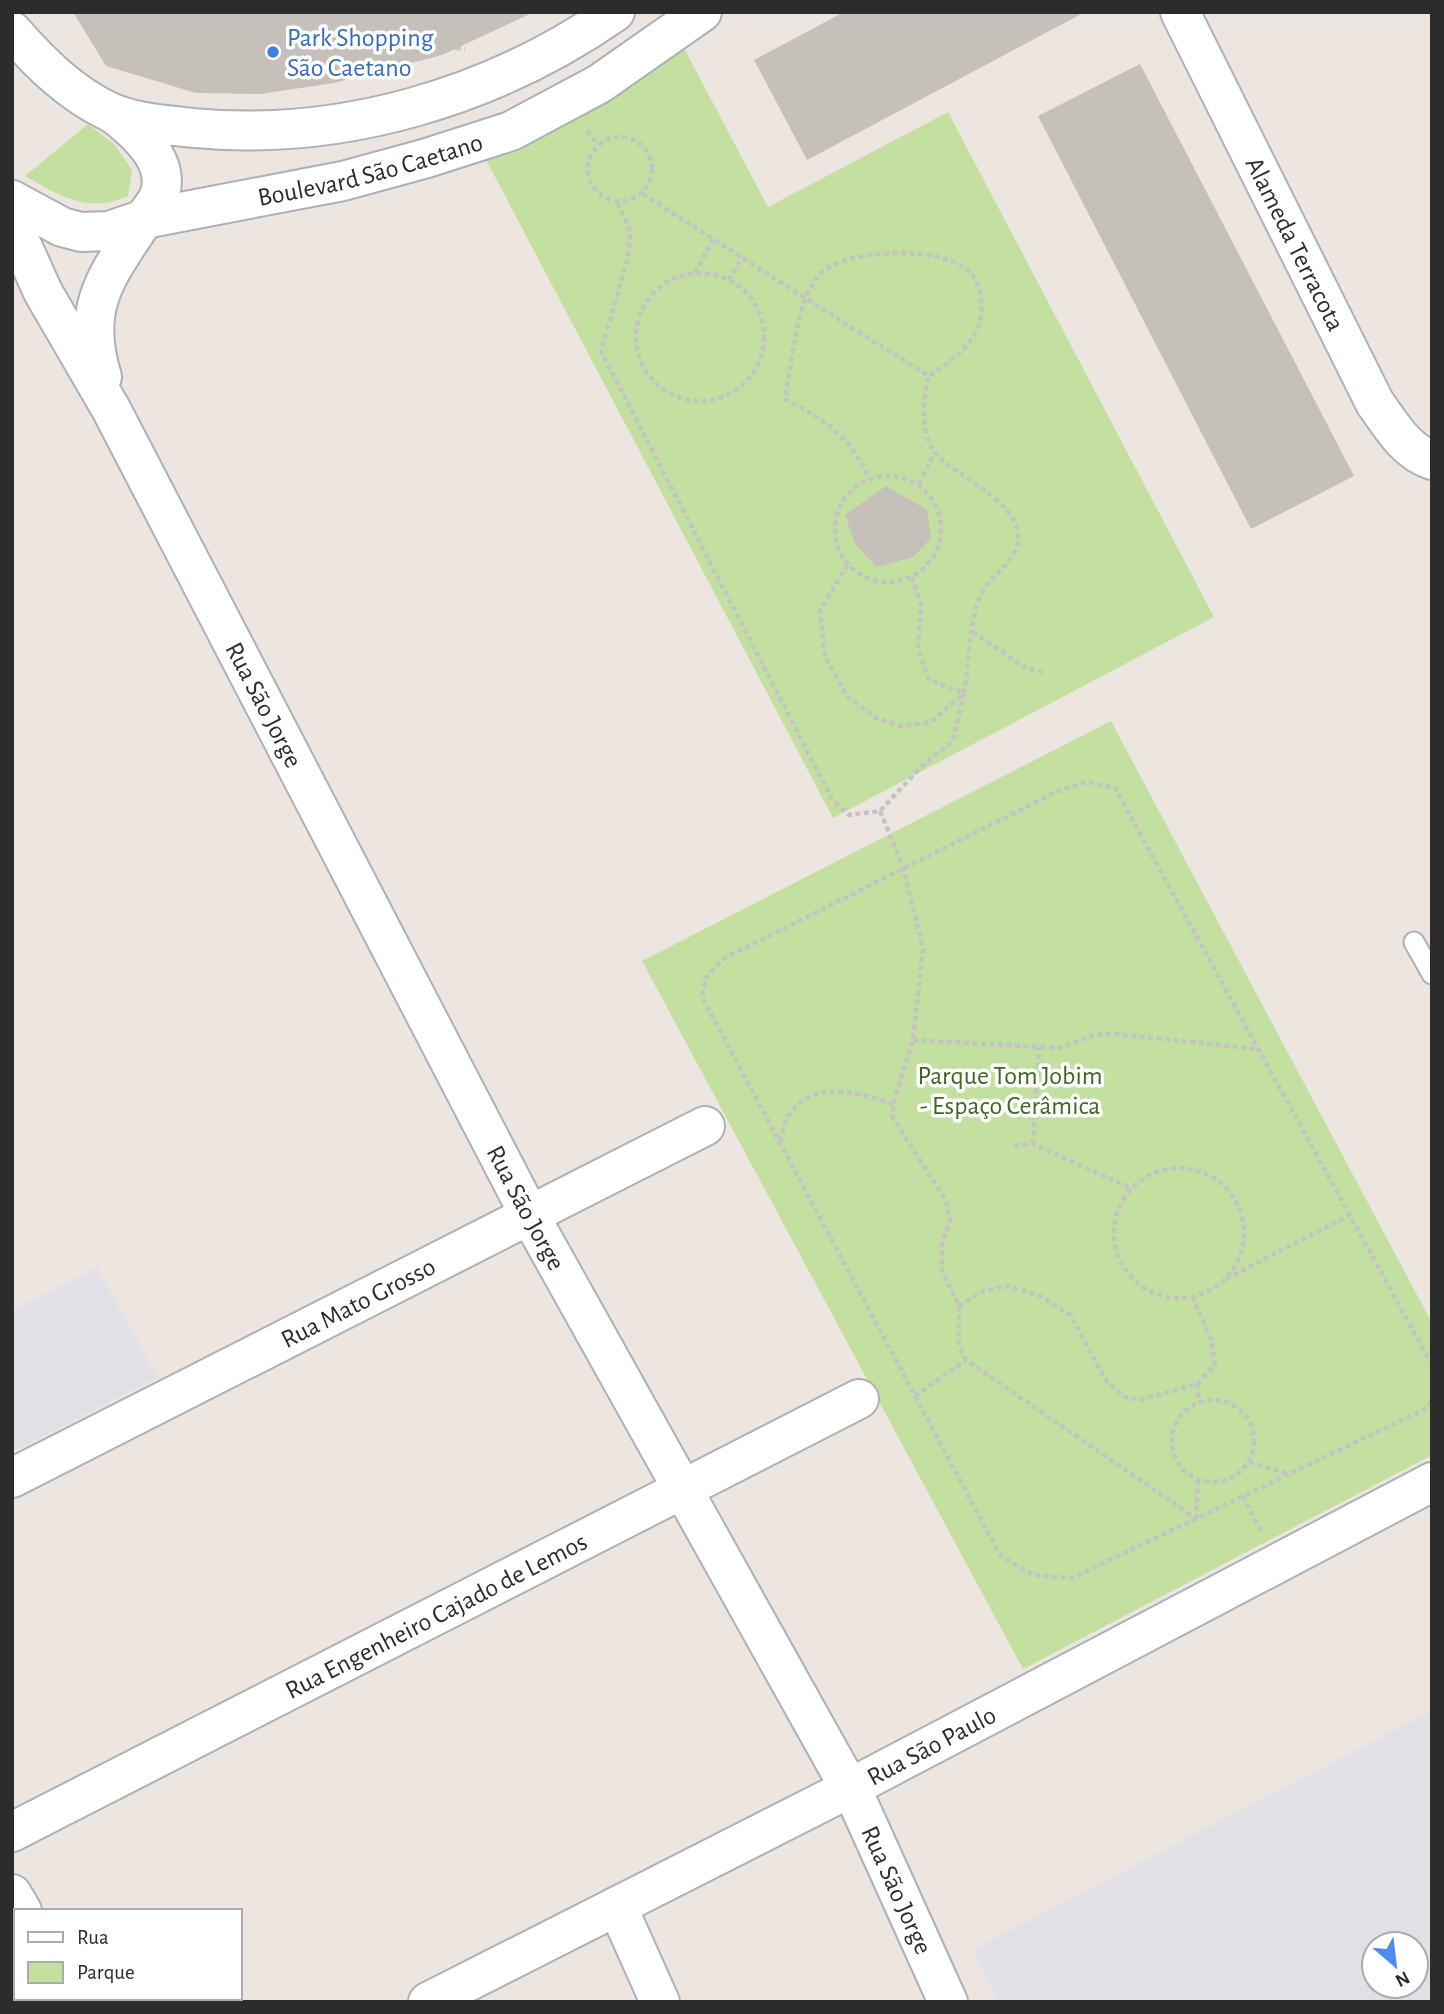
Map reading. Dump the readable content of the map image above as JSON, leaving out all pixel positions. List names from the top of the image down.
{
  "streets": {
    "street": [
      "Boulevard São Caetano",
      "Alameda Terracota",
      "Rua São Jorge",
      "Rua Mato Grosso",
      "Rua Engenheiro Cajado de Lemos",
      "Rua São Paulo"
    ]
  },
  "crossings": [
    ["Boulevard São Caetano", "Rua São Jorge"],
    ["Rua São Jorge", "Rua Mato Grosso"],
    ["Rua São Jorge", "Rua Engenheiro Cajado de Lemos"],
    ["Rua São Jorge", "Rua São Paulo"]
  ],
  "parks": ["Parque Tom Jobim - Espaço Cerâmica"],
  "places": ["Park Shopping São Caetano"],
  "legend": ["Rua", "Parque"],
  "north": "bottom right"
}
